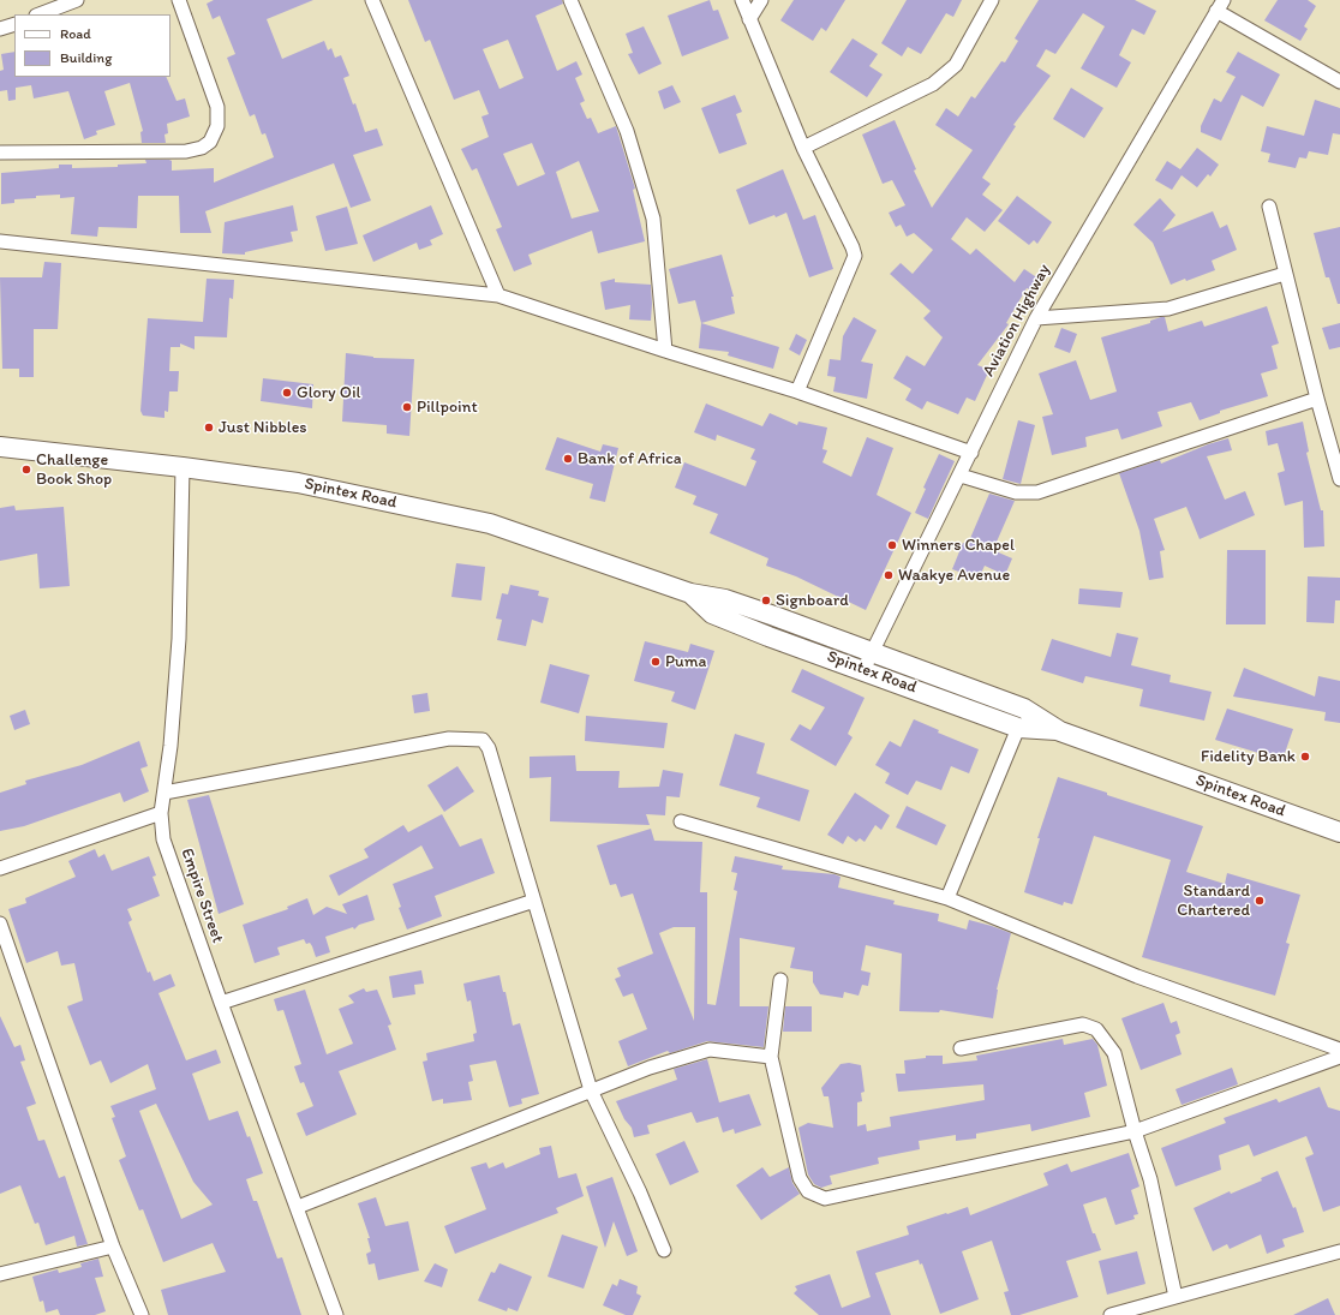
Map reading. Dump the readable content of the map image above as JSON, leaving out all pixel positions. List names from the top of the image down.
{
  "streets": {
    "main road": ["Spintex Road"],
    "street": ["Aviation Highway", "Empire Street"]
  },
  "crossings": [
    ["Aviation Highway", "Spintex Road"],
    ["Spintex Road", "Empire Street"]
  ],
  "places": [
    "Glory Oil",
    "Pillpoint",
    "Just Nibbles",
    "Bank of Africa",
    "Challenge Book Shop",
    "Winners Chapel",
    "Waakye Avenue",
    "Signboard",
    "Puma",
    "Fidelity Bank",
    "Standard Chartered"
  ],
  "legend": ["Road", "Building"]
}
